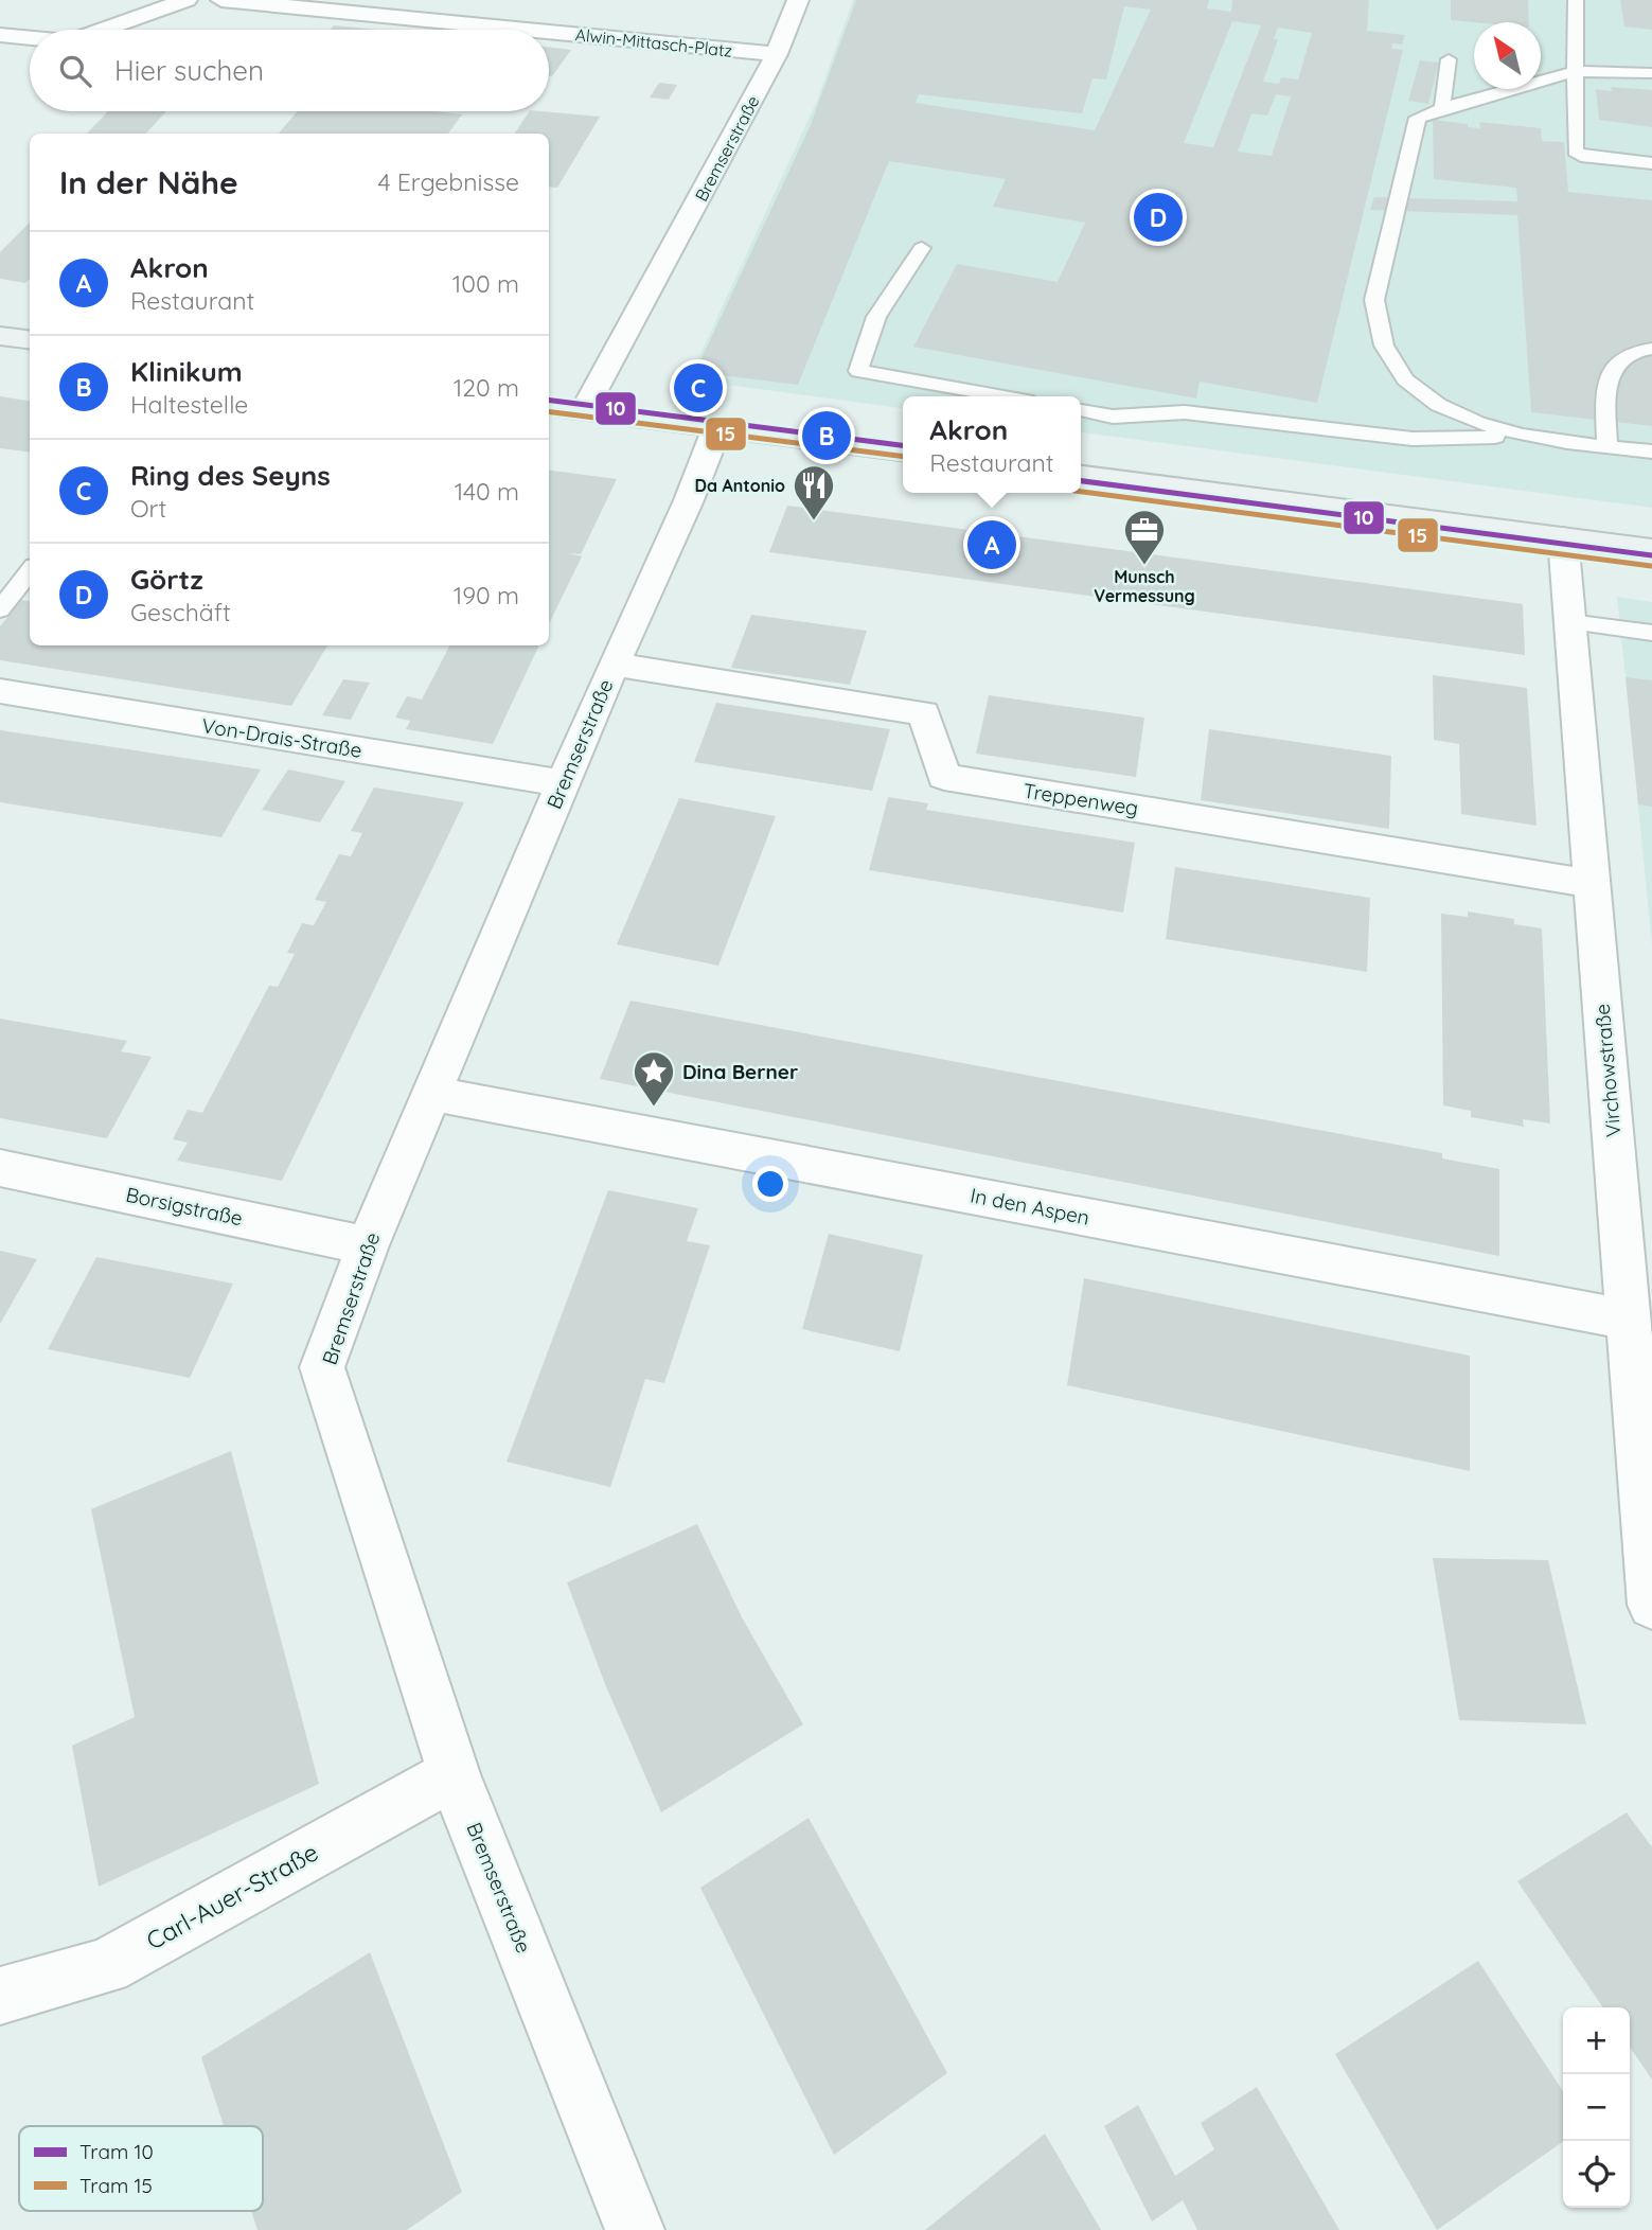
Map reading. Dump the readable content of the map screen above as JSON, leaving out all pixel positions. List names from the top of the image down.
{
  "streets": {
    "street": [
      "Alwin-Mittasch-Platz",
      "Bremserstraße",
      "Von-Drais-Straße",
      "Treppenweg",
      "Virchowstraße",
      "Borsigstraße",
      "In den Aspen",
      "Carl-Auer-Straße"
    ]
  },
  "crossings": [
    ["Alwin-Mittasch-Platz", "Bremserstraße"],
    ["Bremserstraße", "Von-Drais-Straße"],
    ["Bremserstraße", "Treppenweg"],
    ["Bremserstraße", "Borsigstraße"],
    ["Bremserstraße", "In den Aspen"],
    ["Bremserstraße", "Carl-Auer-Straße"],
    ["Treppenweg", "Virchowstraße"],
    ["Virchowstraße", "In den Aspen"]
  ],
  "places": {
    "restaurant": ["Da Antonio"],
    "office": ["Munsch Vermessung"],
    "place": ["Dina Berner"]
  },
  "lines": ["tram line 10", "tram line 15"],
  "legend": ["Tram 10", "Tram 15"],
  "north": "top left",
  "page": {
    "search": "Hier suchen",
    "heading": ["In der Nähe", "4 Ergebnisse"],
    "pins": [
      "D",
      "C",
      "B",
      "A"
    ],
    "list": [
      {
        "mark": "A",
        "name": "Akron",
        "note": "Restaurant",
        "value": "100 m"
      },
      {
        "mark": "B",
        "name": "Klinikum",
        "note": "Haltestelle",
        "value": "120 m"
      },
      {
        "mark": "C",
        "name": "Ring des Seyns",
        "note": "Ort",
        "value": "140 m"
      },
      {
        "mark": "D",
        "name": "Görtz",
        "note": "Geschäft",
        "value": "190 m"
      }
    ],
    "popup": ["Akron", "Restaurant"],
    "map_buttons": ["+", "−"]
  }
}
